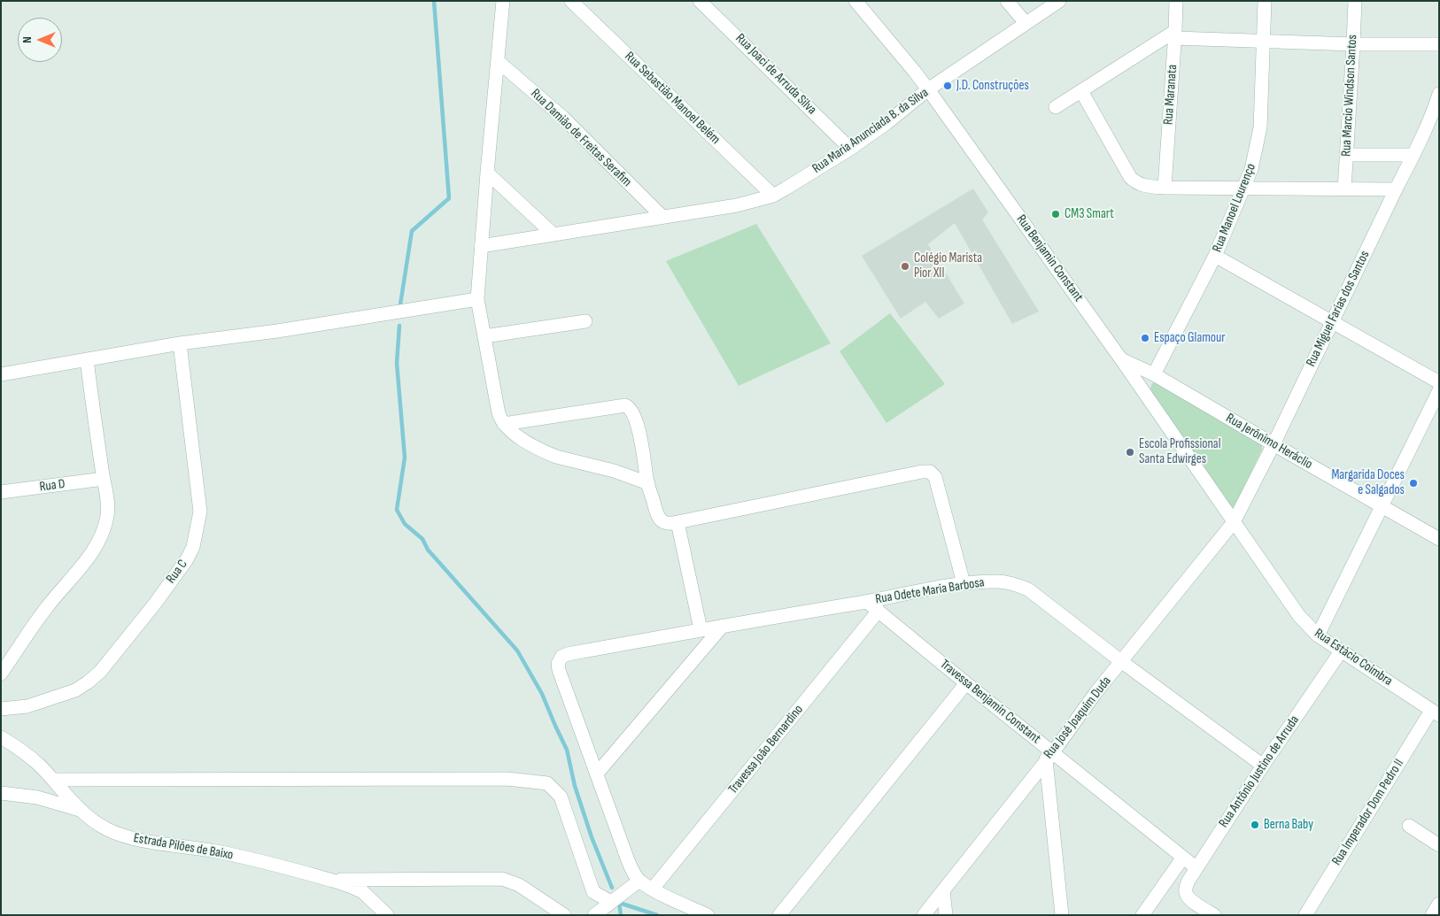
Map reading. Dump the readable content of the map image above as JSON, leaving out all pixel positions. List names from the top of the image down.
{
  "streets": {
    "street": [
      "Rua Joaci de Arruda Silva",
      "Rua Maranata",
      "Rua Marcio Windson Santos",
      "Rua Sebastião Manoel Belém",
      "Rua Maria Anunciada B. da Silva",
      "Rua Damião de Freitas Serafim",
      "Rua Manoel Lourenço",
      "Rua Benjamin Constant",
      "Rua Miguel Farias dos Santos",
      "Rua Jerônimo Heráclio",
      "Rua D",
      "Rua C",
      "Rua Odete Maria Barbosa",
      "Rua Estàcio Coimbra",
      "Travessa Benjamin Constant",
      "Rua José Joaquim Duda",
      "Travessa João Bernardino",
      "Rua Antônio Justino de Arruda",
      "Rua Imperador Dom Pedro II",
      "Estrada Pilões de Baixo"
    ]
  },
  "crossings": [
    ["Rua Joaci de Arruda Silva", "Rua Maria Anunciada B. da Silva"],
    ["Rua Sebastião Manoel Belém", "Rua Maria Anunciada B. da Silva"],
    ["Rua Maria Anunciada B. da Silva", "Rua Damião de Freitas Serafim"],
    ["Rua Maria Anunciada B. da Silva", "Rua Benjamin Constant"],
    ["Rua Manoel Lourenço", "Rua Jerônimo Heráclio"],
    ["Rua Benjamin Constant", "Rua Miguel Farias dos Santos"],
    ["Rua Benjamin Constant", "Rua Jerônimo Heráclio"],
    ["Rua Benjamin Constant", "Rua Estàcio Coimbra"],
    ["Rua Benjamin Constant", "Rua José Joaquim Duda"],
    ["Rua Miguel Farias dos Santos", "Rua Jerônimo Heráclio"],
    ["Rua Miguel Farias dos Santos", "Rua Estàcio Coimbra"],
    ["Rua Miguel Farias dos Santos", "Rua José Joaquim Duda"],
    ["Rua Odete Maria Barbosa", "Travessa Benjamin Constant"],
    ["Rua Odete Maria Barbosa", "Rua José Joaquim Duda"],
    ["Rua Odete Maria Barbosa", "Rua Antônio Justino de Arruda"],
    ["Rua Estàcio Coimbra", "Rua José Joaquim Duda"],
    ["Rua Estàcio Coimbra", "Rua Antônio Justino de Arruda"],
    ["Rua Estàcio Coimbra", "Rua Imperador Dom Pedro II"],
    ["Travessa Benjamin Constant", "Rua José Joaquim Duda"],
    ["Travessa Benjamin Constant", "Travessa João Bernardino"],
    ["Travessa Benjamin Constant", "Rua Antônio Justino de Arruda"]
  ],
  "places": [
    "J.D. Construções",
    "CM3 Smart",
    "Colégio Marista Pior XII",
    "Espaço Glamour",
    "Escola Profissional Santa Edwirges",
    "Margarida Doces e Salgados",
    "Berna Baby"
  ],
  "north": "left"
}
